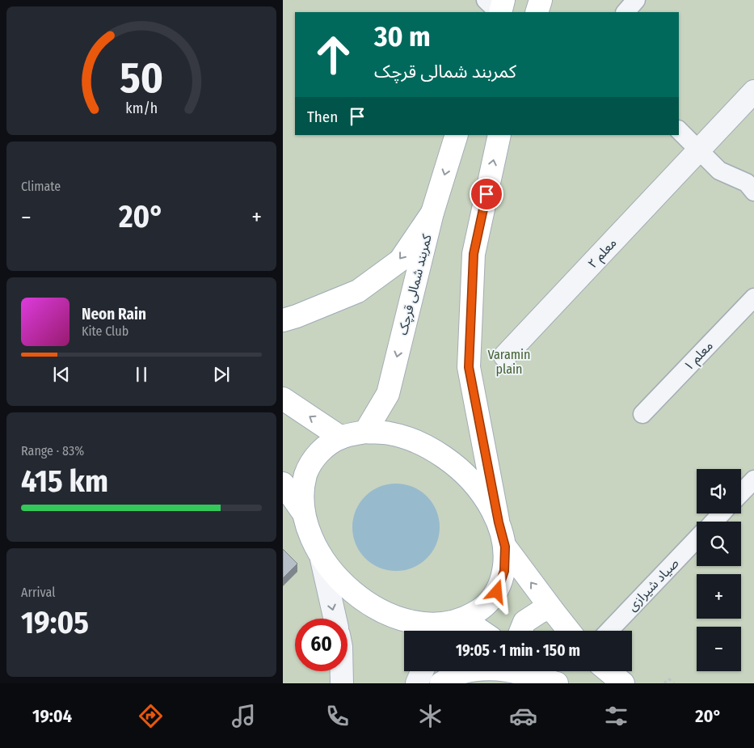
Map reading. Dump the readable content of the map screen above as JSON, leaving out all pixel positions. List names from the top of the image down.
{
  "streets": {
    "main road": ["کمربند شمالی قرچک"],
    "street": ["معلم ۲", "معلم ۱", "صیاد شیرازی"]
  },
  "parks": ["Varamin plain"],
  "page": {
    "turn": ["30 m", "کمربند شمالی قرچک"],
    "then": "Then",
    "tile": [
      "Climate",
      ["Range · 83%", "415 km"],
      ["Arrival", "19:05"]
    ],
    "heat": ["−", "20°", "+"],
    "song": ["Neon Rain", "Kite Club"],
    "map_buttons": ["+", "−"],
    "limit": "60",
    "trip": "19:05 · 1 min · 150 m",
    "tabs": ["19:04", "20°"],
    "gauge": ["50", "km/h"]
  }
}
